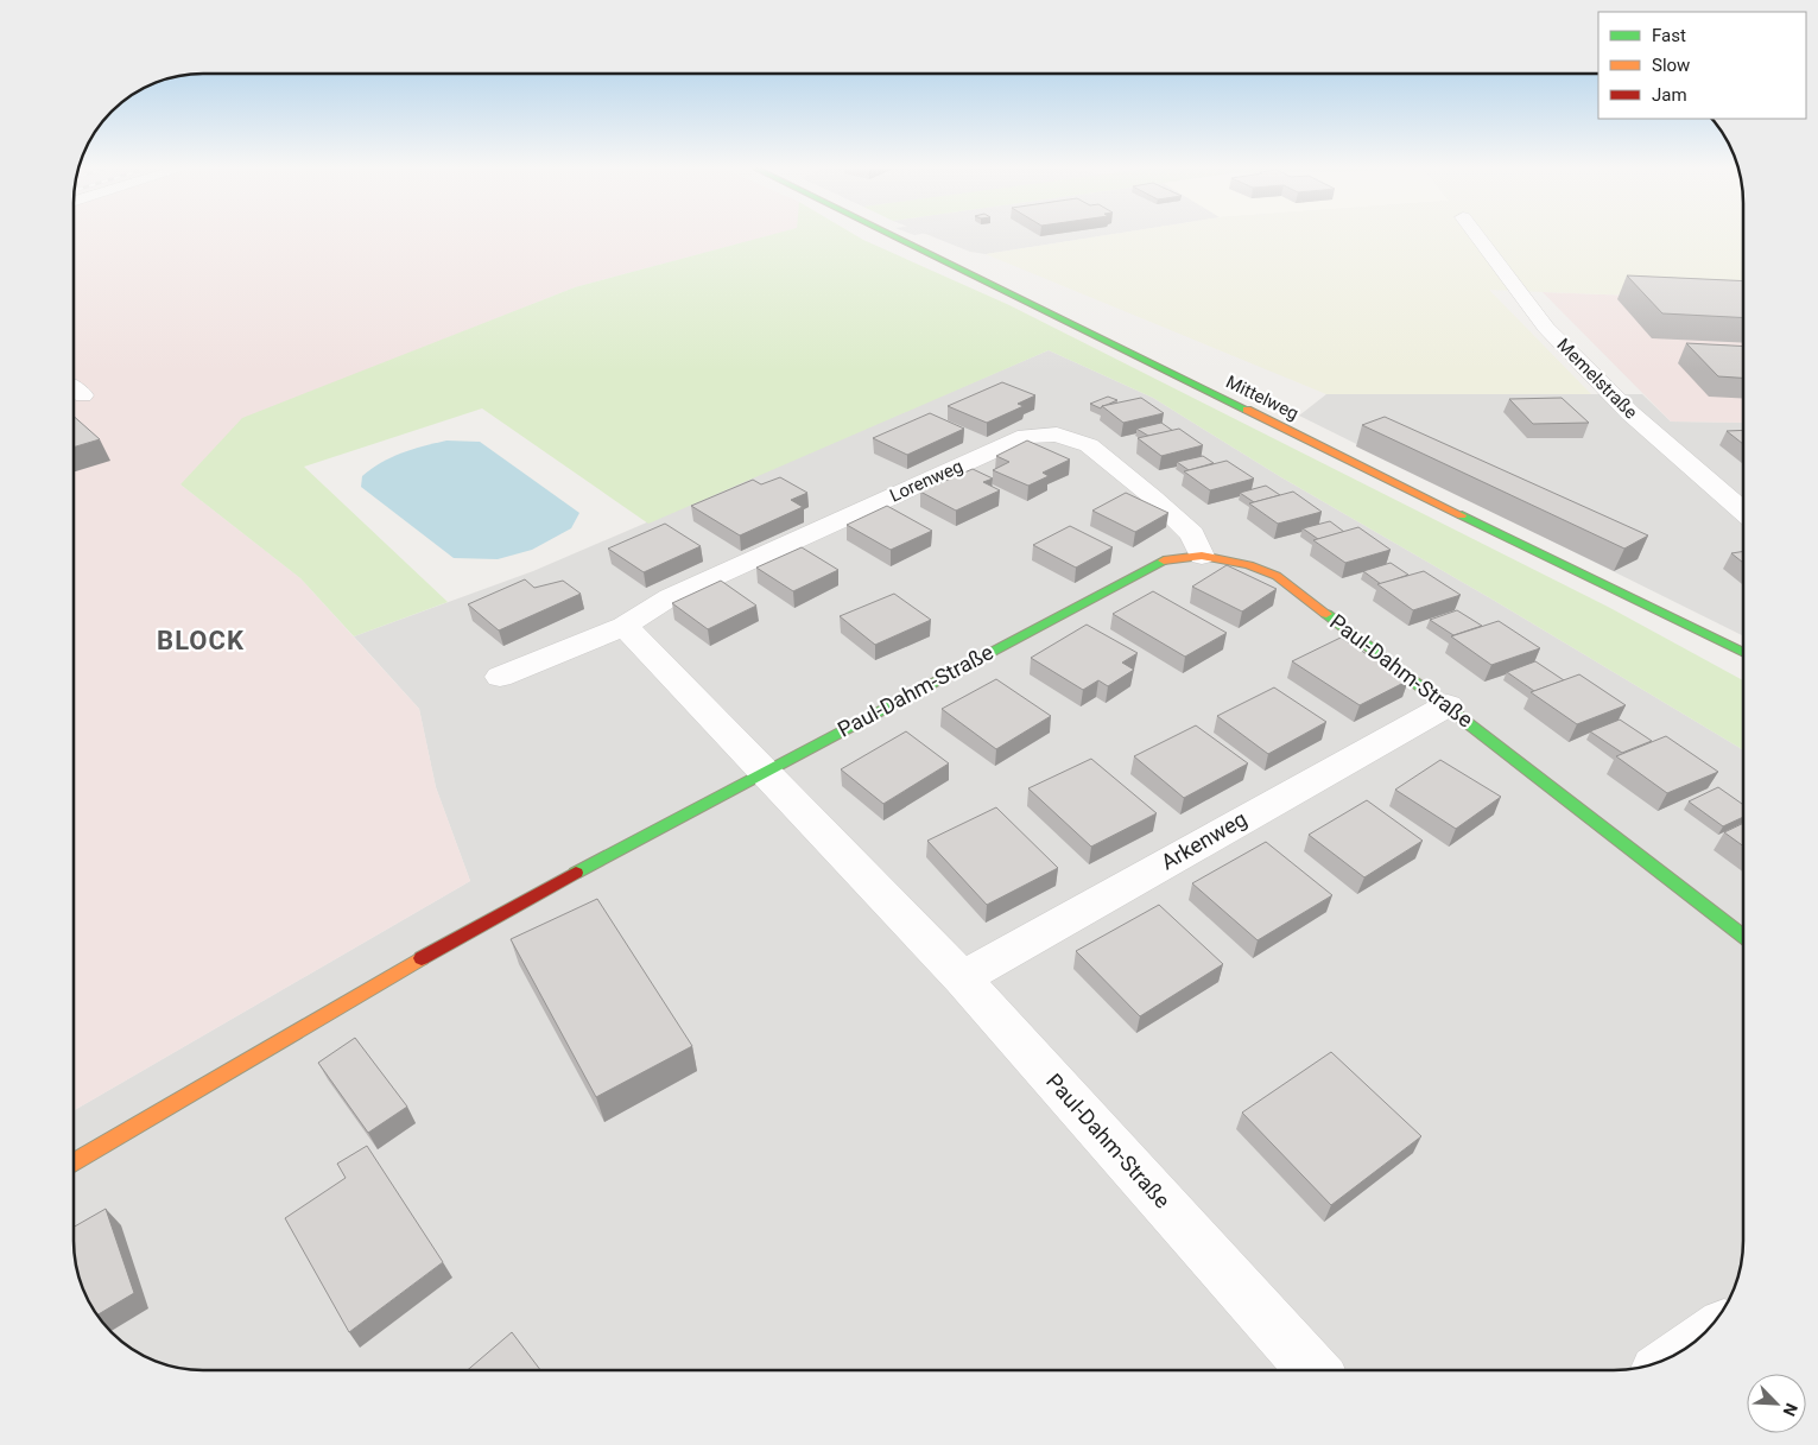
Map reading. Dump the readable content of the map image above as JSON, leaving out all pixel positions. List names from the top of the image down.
{
  "streets": {
    "main road": ["Mittelweg", "Paul-Dahm-Straße"],
    "street": ["Memelstraße", "Lorenweg", "Arkenweg"]
  },
  "crossings": [
    ["Lorenweg", "Paul-Dahm-Straße"],
    ["Paul-Dahm-Straße", "Arkenweg"]
  ],
  "districts": ["BLOCK"],
  "legend": ["Fast", "Slow", "Jam"],
  "north": "bottom right"
}
